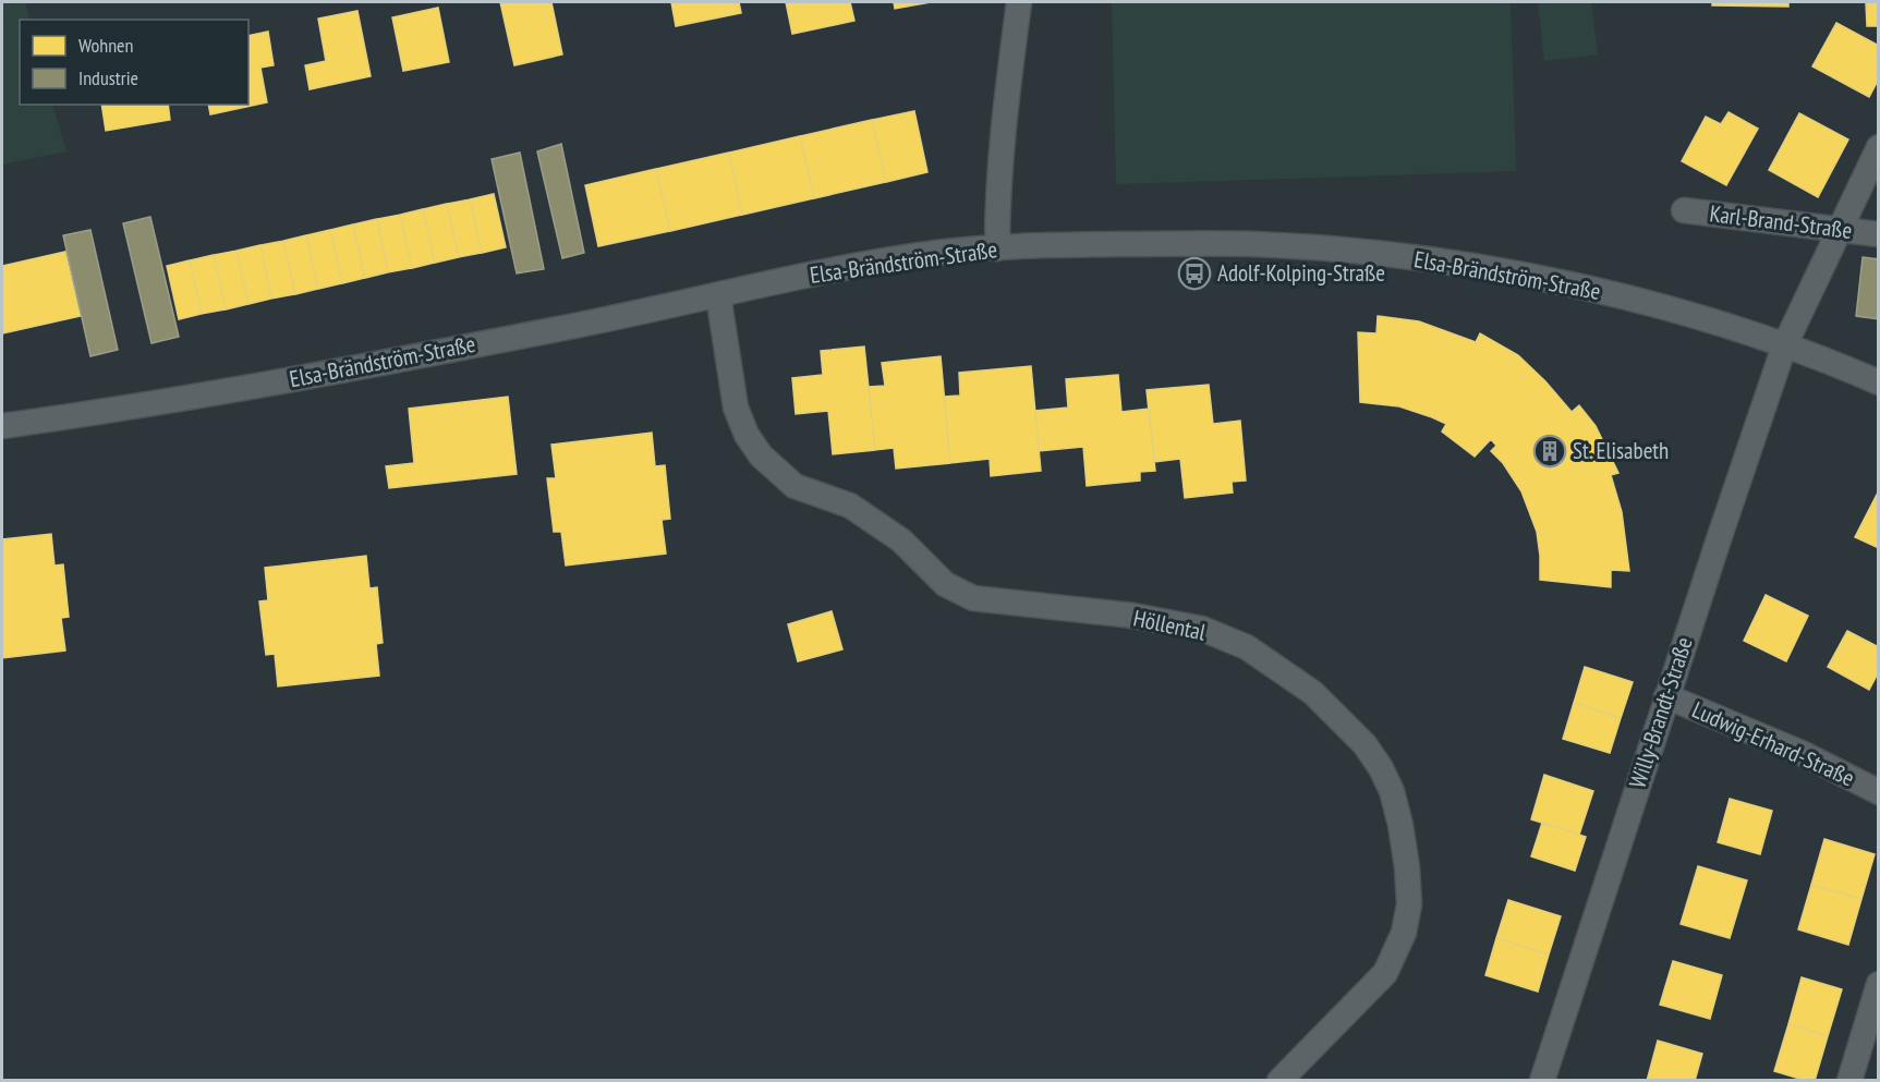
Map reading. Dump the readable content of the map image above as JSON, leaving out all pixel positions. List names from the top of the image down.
{
  "streets": {
    "street": [
      "Karl-Brand-Straße",
      "Elsa-Brändström-Straße",
      "Höllental",
      "Willy-Brandt-Straße",
      "Ludwig-Erhard-Straße"
    ]
  },
  "crossings": [
    ["Karl-Brand-Straße", "Willy-Brandt-Straße"],
    ["Elsa-Brändström-Straße", "Höllental"],
    ["Elsa-Brändström-Straße", "Willy-Brandt-Straße"],
    ["Willy-Brandt-Straße", "Ludwig-Erhard-Straße"]
  ],
  "places": {
    "bus stop": ["Adolf-Kolping-Straße"],
    "building": ["St. Elisabeth"]
  },
  "legend": ["Wohnen", "Industrie"]
}
